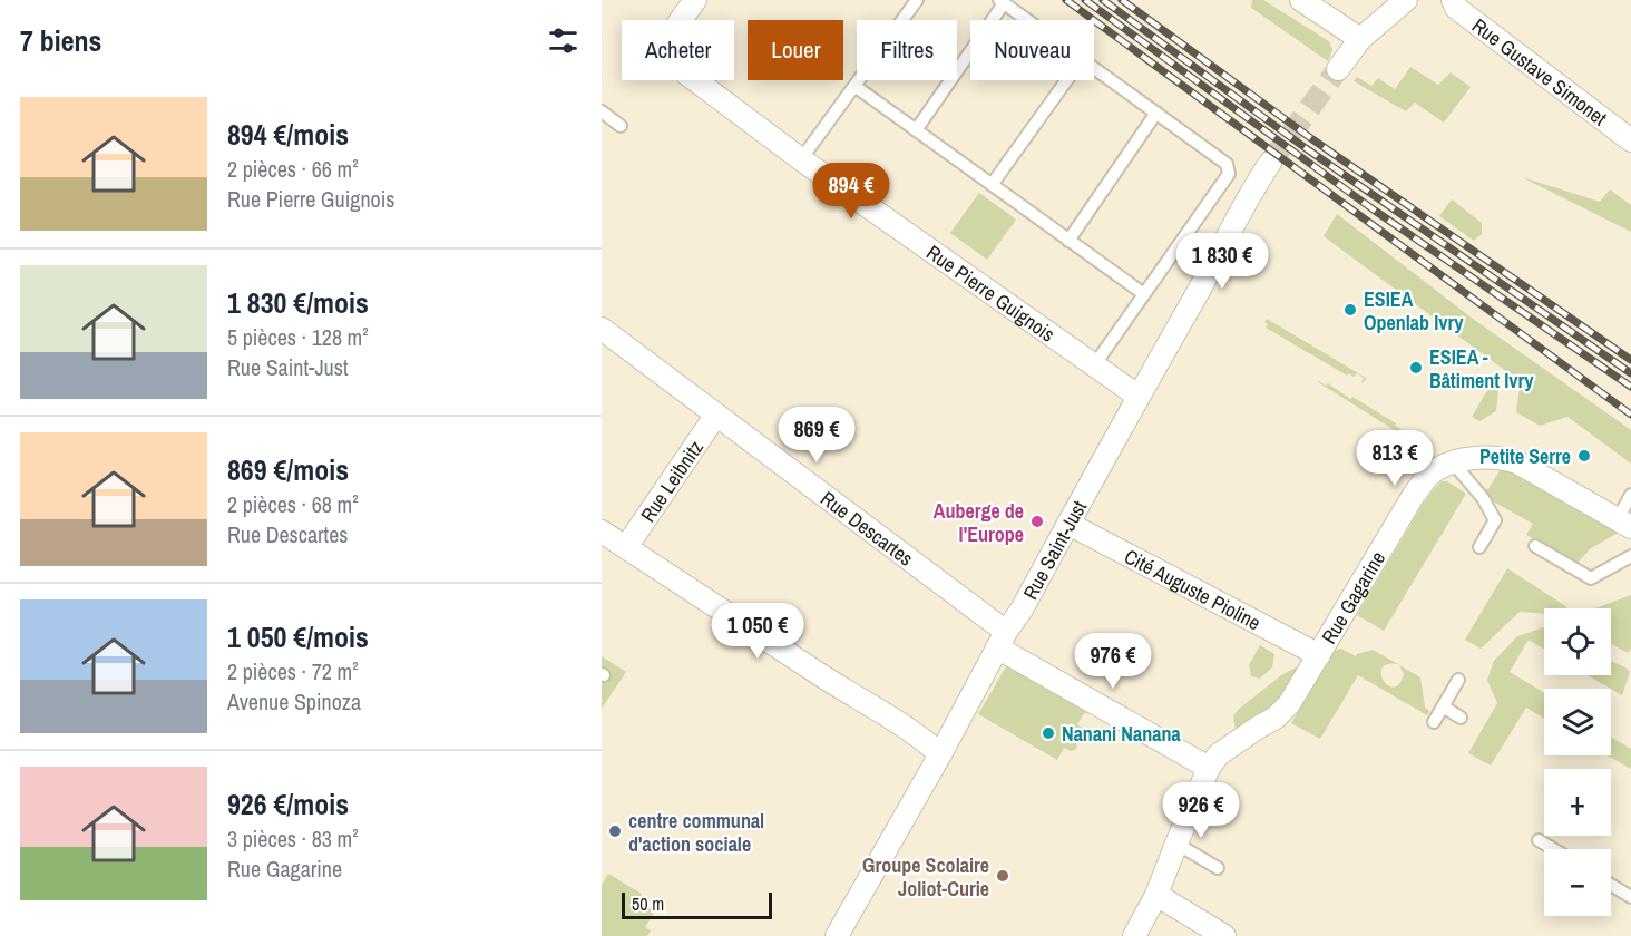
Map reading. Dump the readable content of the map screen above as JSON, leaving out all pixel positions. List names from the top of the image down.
{
  "streets": {
    "street": [
      "Rue Gustave Simonet",
      "Rue Pierre Guignois",
      "Rue Leibnitz",
      "Rue Descartes",
      "Rue Saint-Just",
      "Cité Auguste Pioline",
      "Rue Gagarine"
    ]
  },
  "crossings": [
    ["Rue Pierre Guignois", "Rue Saint-Just"],
    ["Rue Leibnitz", "Rue Descartes"],
    ["Rue Descartes", "Rue Saint-Just"],
    ["Rue Descartes", "Rue Gagarine"],
    ["Rue Saint-Just", "Cité Auguste Pioline"],
    ["Cité Auguste Pioline", "Rue Gagarine"]
  ],
  "places": [
    "ESIEA Openlab Ivry",
    "ESIEA - Bâtiment Ivry",
    "Petite Serre",
    "Auberge de l'Europe",
    "Nanani Nanana",
    "centre communal d'action sociale",
    "Groupe Scolaire Joliot-Curie"
  ],
  "scale_bar": "50 m",
  "page": {
    "heading": "7 biens",
    "chip": [
      "Acheter",
      "Louer",
      "Filtres",
      "Nouveau"
    ],
    "list": [
      {
        "name": "894 €/mois",
        "note": "2 pièces · 66 m² · Rue Pierre Guignois"
      },
      {
        "name": "1 830 €/mois",
        "note": "5 pièces · 128 m² · Rue Saint-Just"
      },
      {
        "name": "869 €/mois",
        "note": "2 pièces · 68 m² · Rue Descartes"
      },
      {
        "name": "1 050 €/mois",
        "note": "2 pièces · 72 m² · Avenue Spinoza"
      },
      {
        "name": "926 €/mois",
        "note": "3 pièces · 83 m² · Rue Gagarine"
      }
    ],
    "price": [
      "894 €",
      "1 830 €",
      "869 €",
      "813 €",
      "1 050 €",
      "976 €",
      "926 €"
    ],
    "map_buttons": ["+", "−"],
    "scale": "50 m"
  }
}
